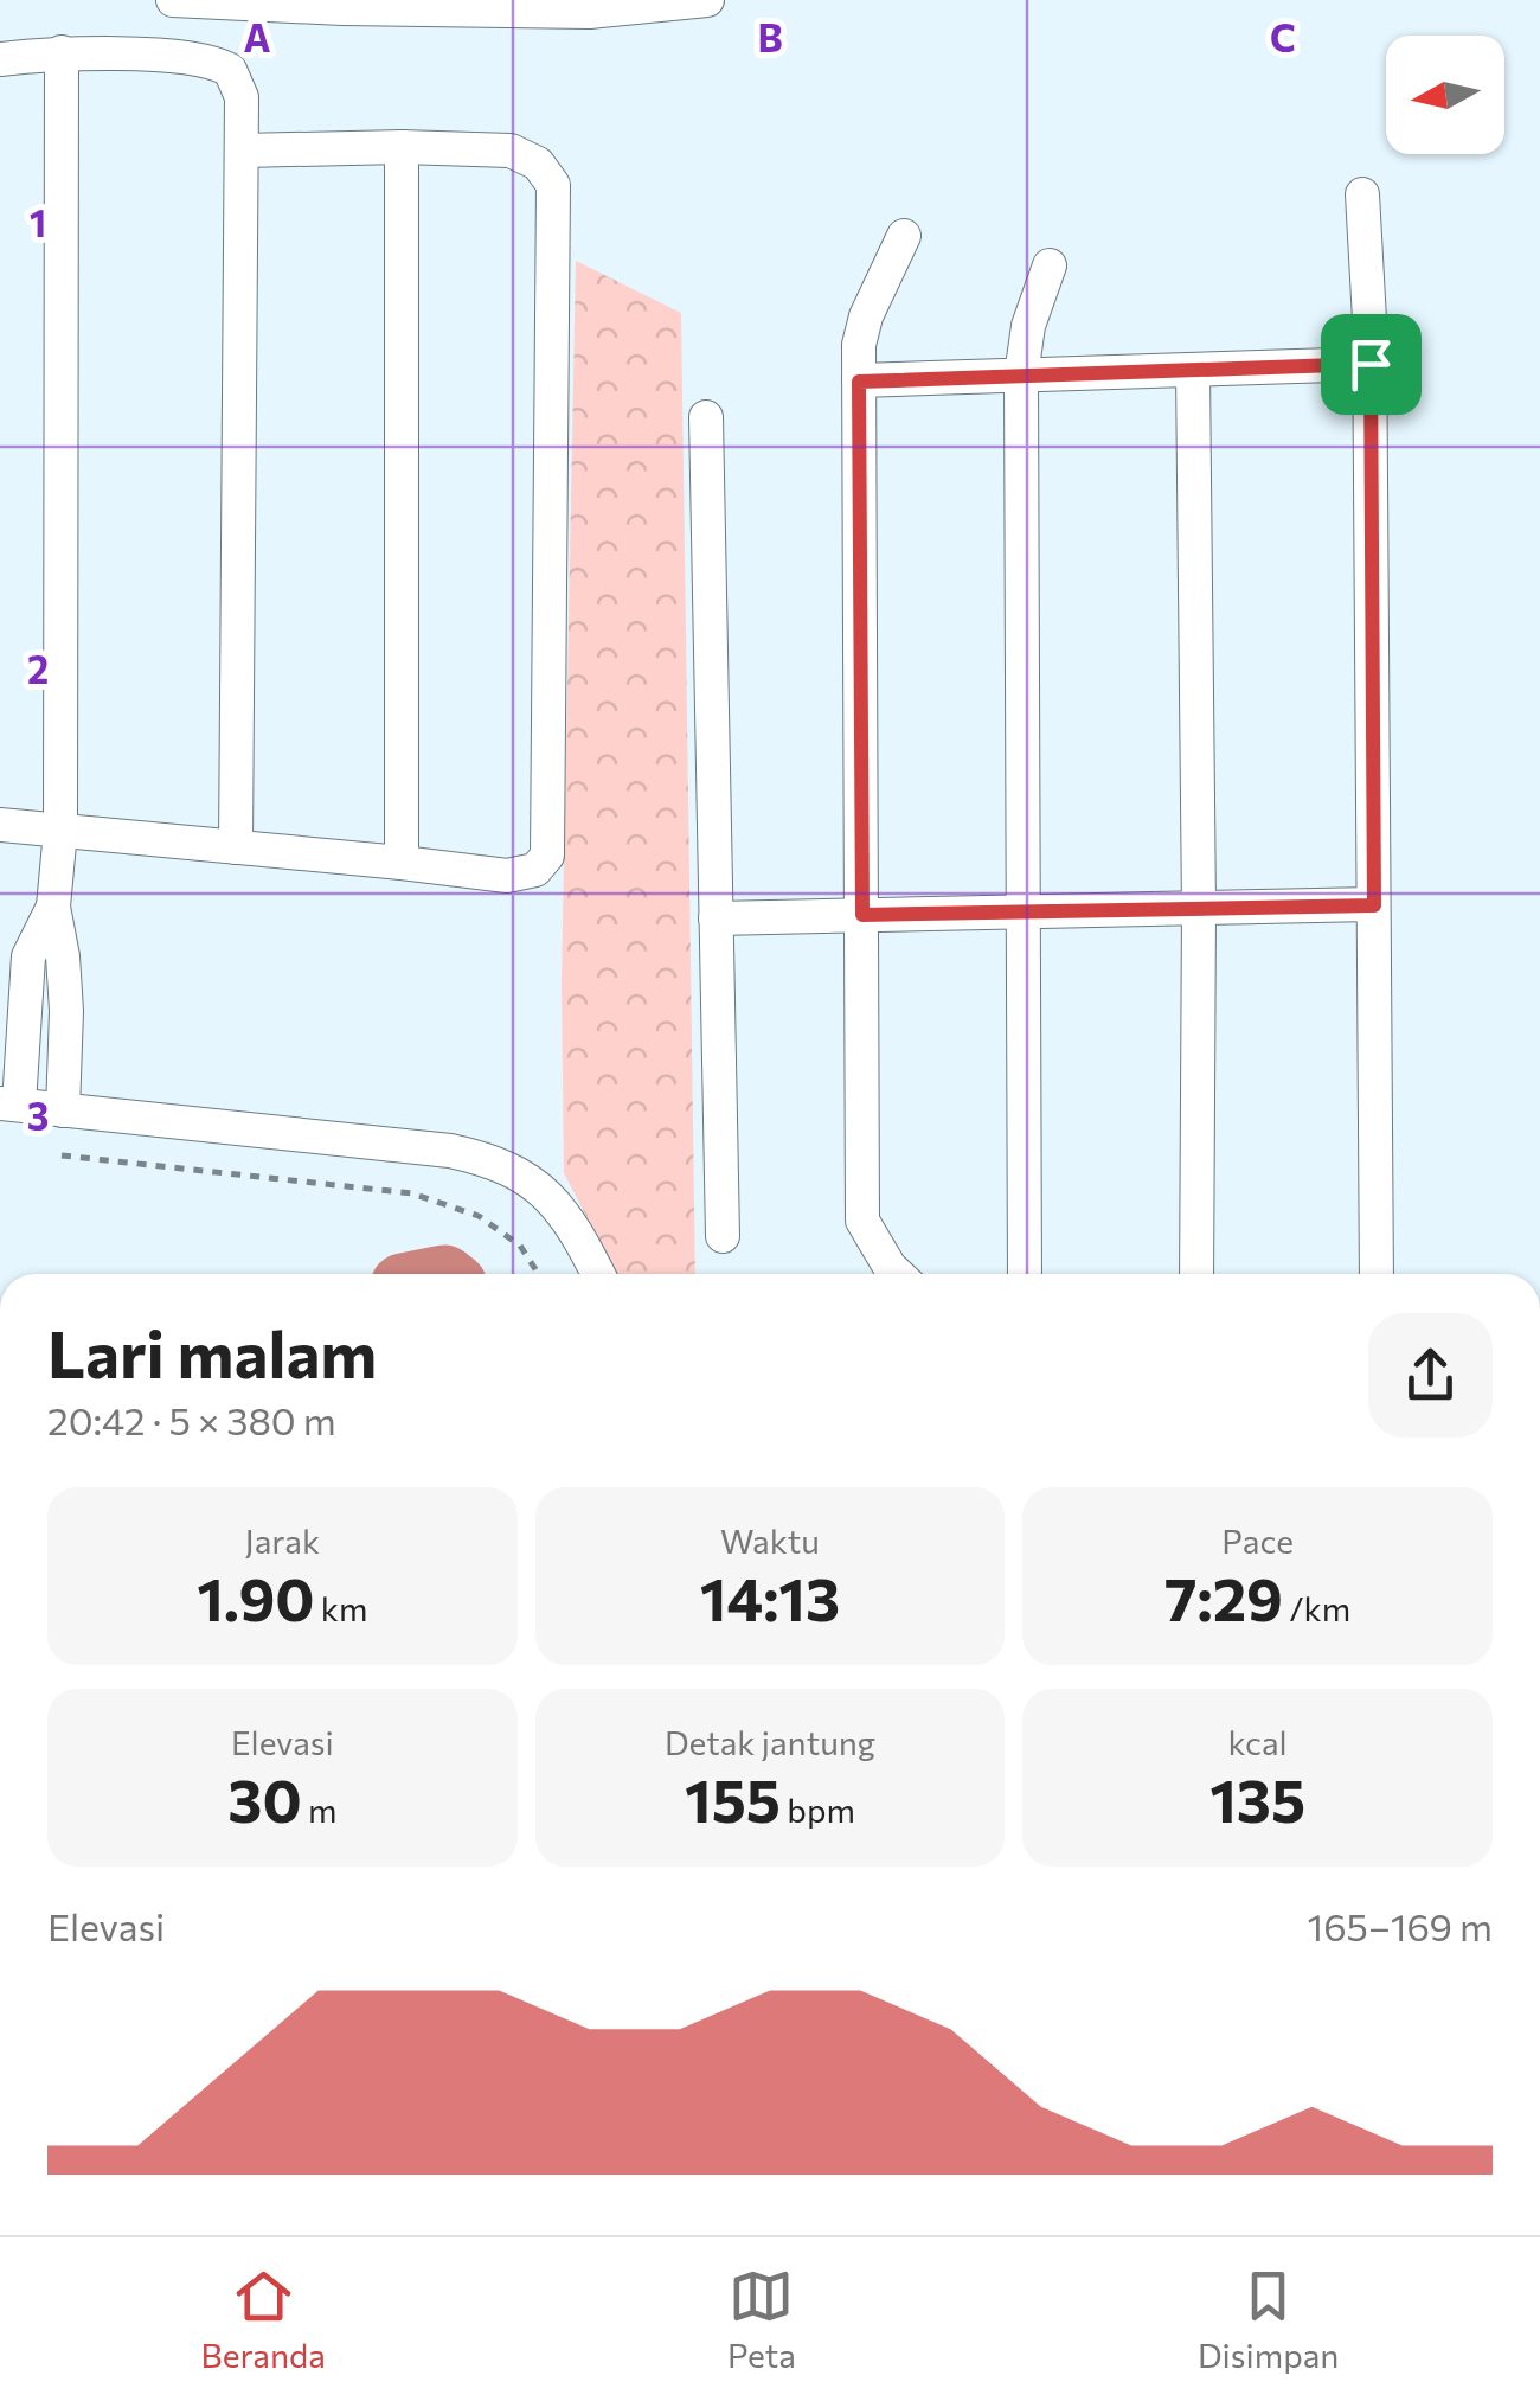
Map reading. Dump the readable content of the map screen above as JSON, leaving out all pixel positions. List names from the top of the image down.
{
  "north": "left",
  "page": {
    "heading": ["Lari malam", "20:42 · 5 × 380 m"],
    "stats": [
      ["Jarak", "1.90 km"],
      ["Waktu", "14:13"],
      ["Pace", "7:29 /km"],
      ["Elevasi", "30 m"],
      ["Detak jantung", "155 bpm"],
      ["kcal", "135"]
    ],
    "chart": ["Elevasi", "165–169 m"],
    "tabs": ["Beranda", "Peta", "Disimpan"]
  },
  "grid": {
    "columns": ["A", "B", "C"],
    "rows": ["1", "2", "3"]
  }
}
